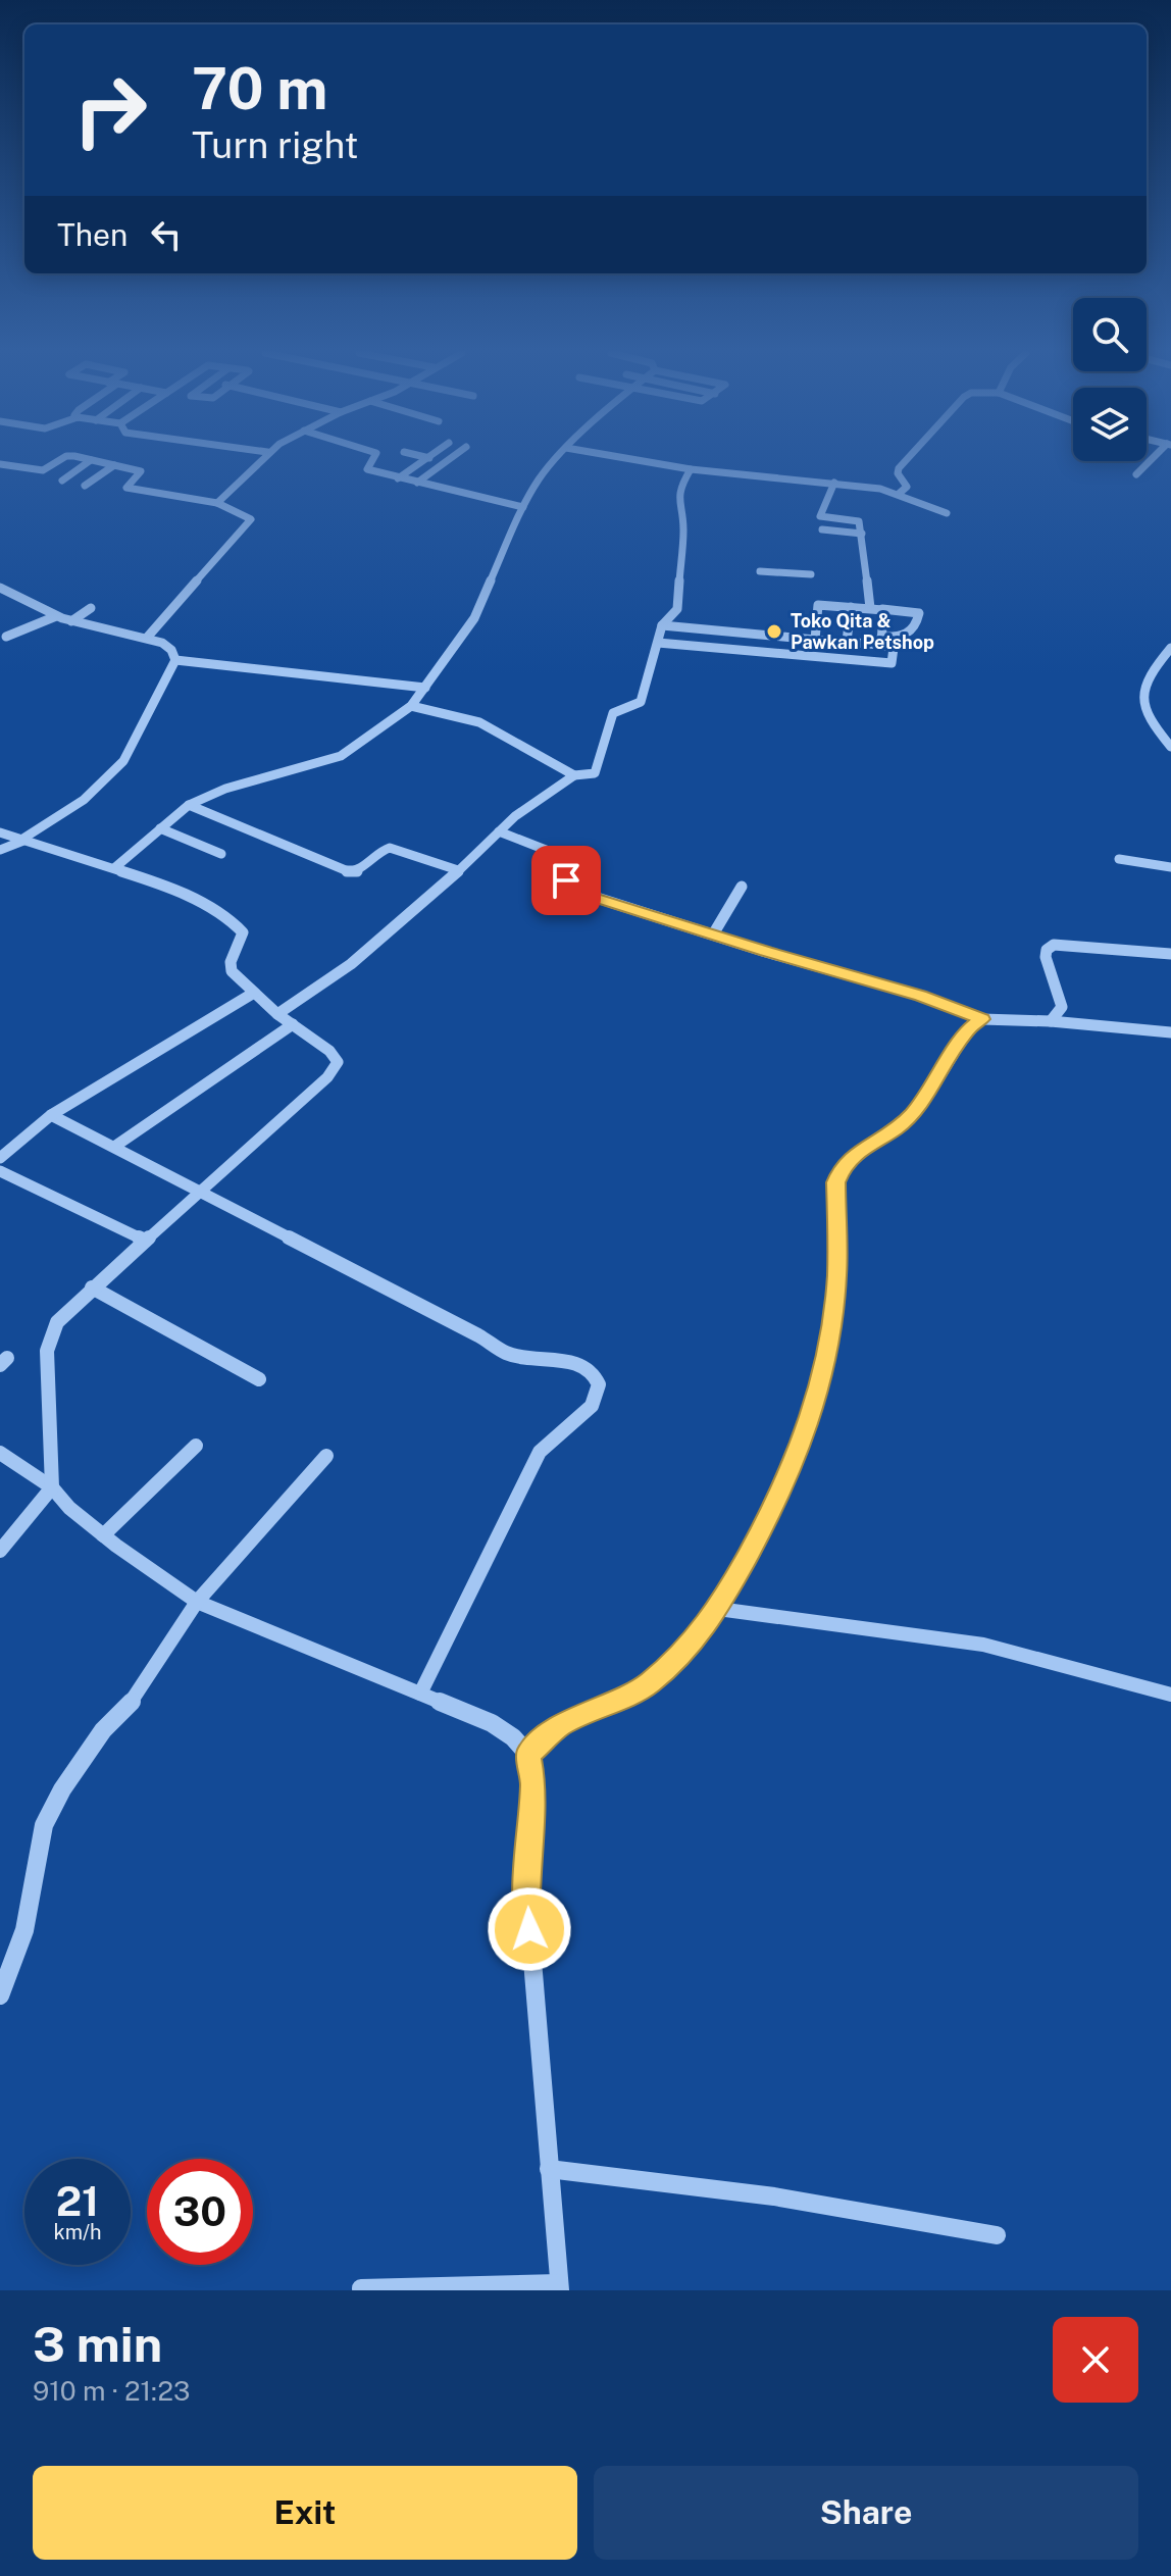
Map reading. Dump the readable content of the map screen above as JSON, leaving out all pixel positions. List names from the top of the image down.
{
  "places": ["Toko Qita & Pawkan Petshop"],
  "page": {
    "turn": ["70 m", "Turn right"],
    "then": "Then",
    "speed": "21 km/h",
    "limit": "30",
    "heading": ["3 min", "910 m · 21:23"],
    "buttons": ["Exit", "Share"]
  }
}
